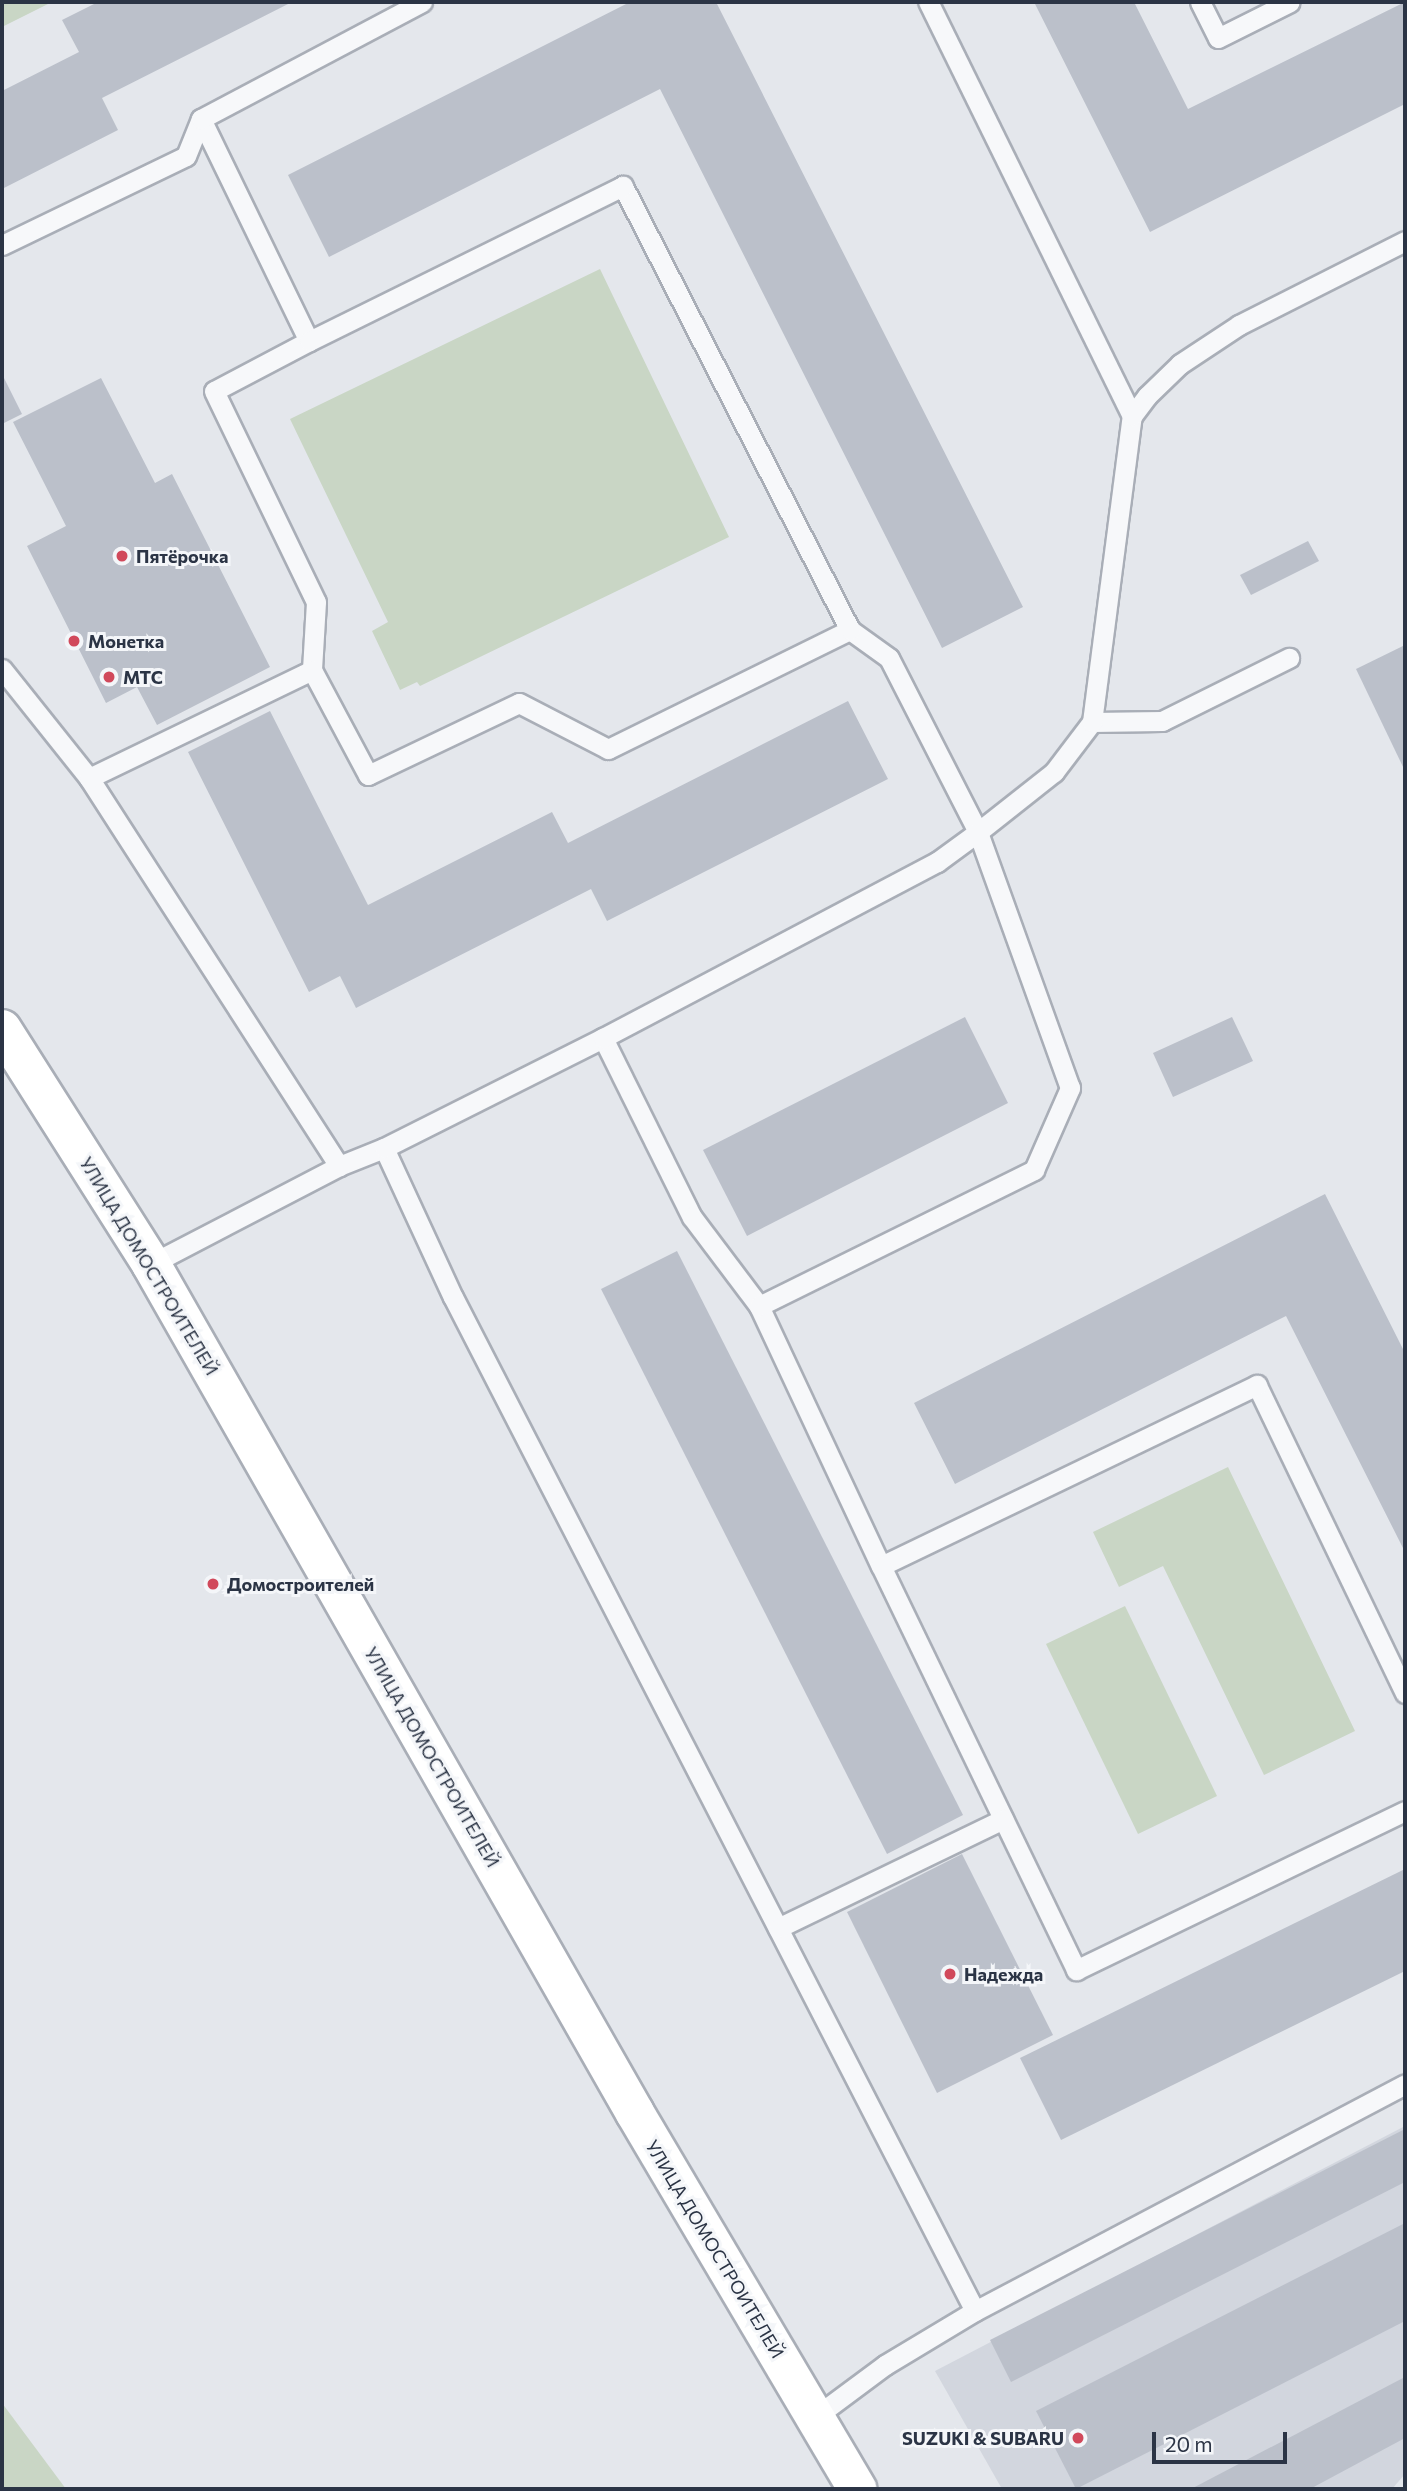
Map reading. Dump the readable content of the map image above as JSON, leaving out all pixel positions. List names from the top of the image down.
{
  "streets": {
    "main road": ["УЛИЦА ДОМОСТРОИТЕЛЕЙ"]
  },
  "places": [
    "Пятёрочка",
    "Монетка",
    "МТС",
    "Домостроителей",
    "Надежда",
    "SUZUKI & SUBARU"
  ],
  "scale_bar": "20 m"
}
